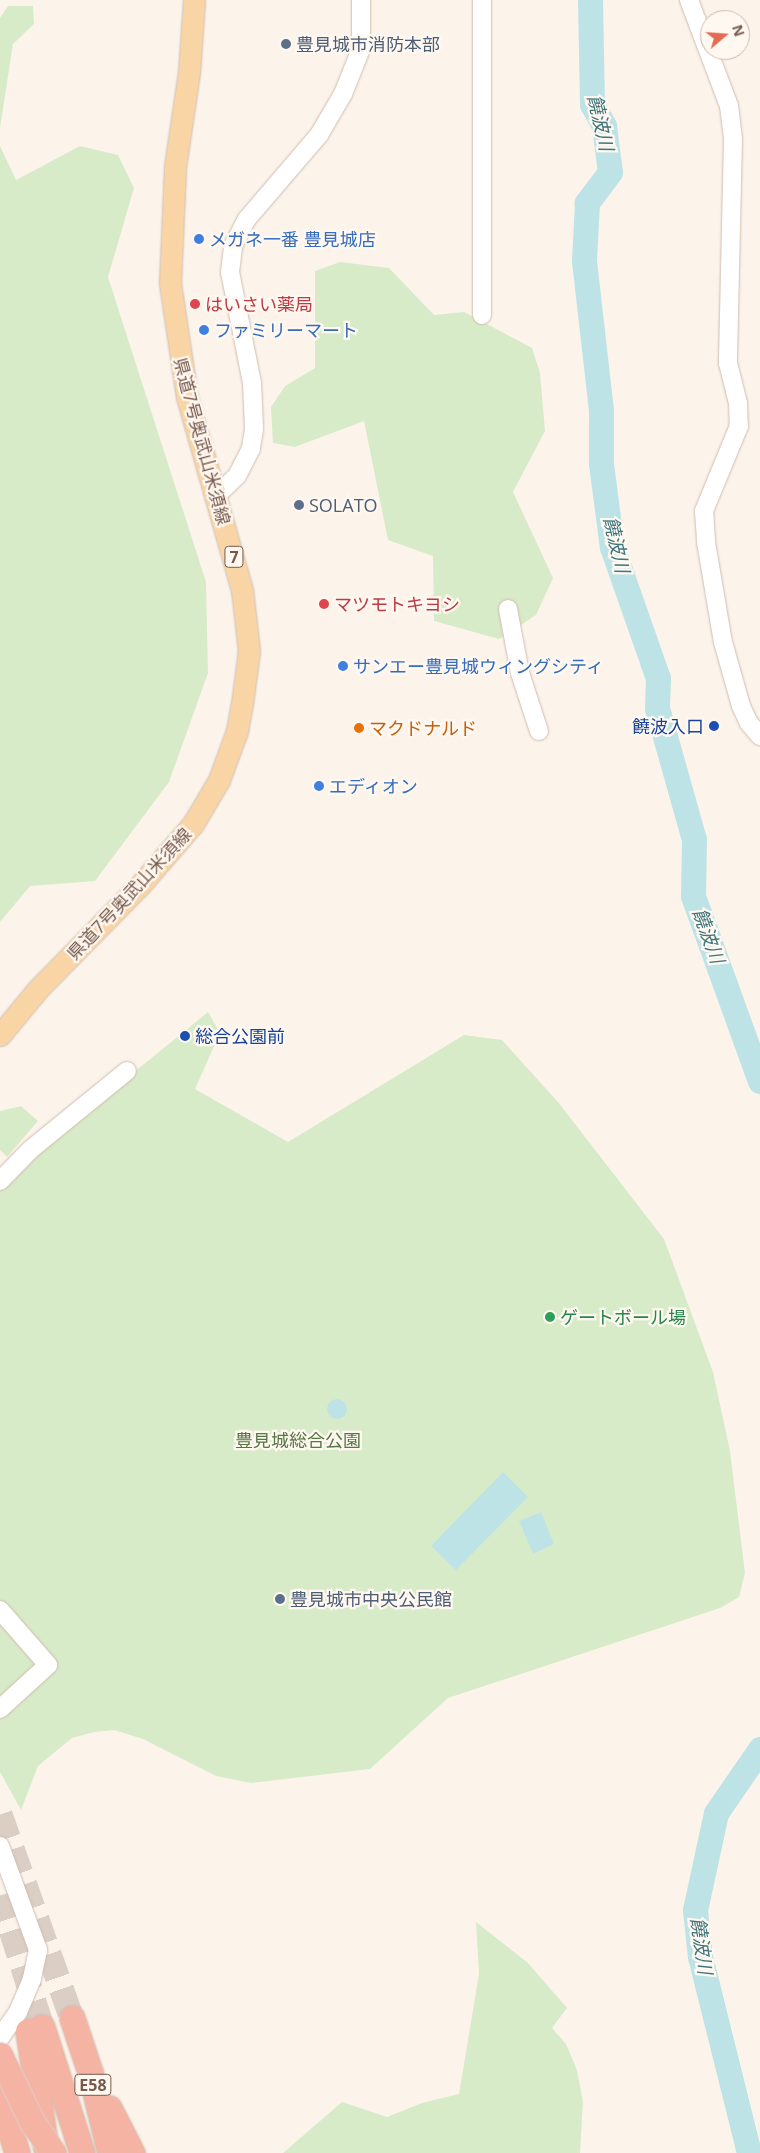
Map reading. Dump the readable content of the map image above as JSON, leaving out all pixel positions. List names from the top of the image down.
{
  "streets": {
    "highway": ["E58"],
    "main road": ["県道7号奥武山米須線", "7"]
  },
  "water": ["饒波川"],
  "parks": ["豊見城総合公園"],
  "places": [
    "豊見城市消防本部",
    "メガネ一番 豊見城店",
    "はいさい薬局",
    "ファミリーマート",
    "SOLATO",
    "マツモトキヨシ",
    "サンエー豊見城ウィングシティ",
    "饒波入口",
    "マクドナルド",
    "エディオン",
    "総合公園前",
    "ゲートボール場",
    "豊見城市中央公民館"
  ],
  "north": "right"
}
